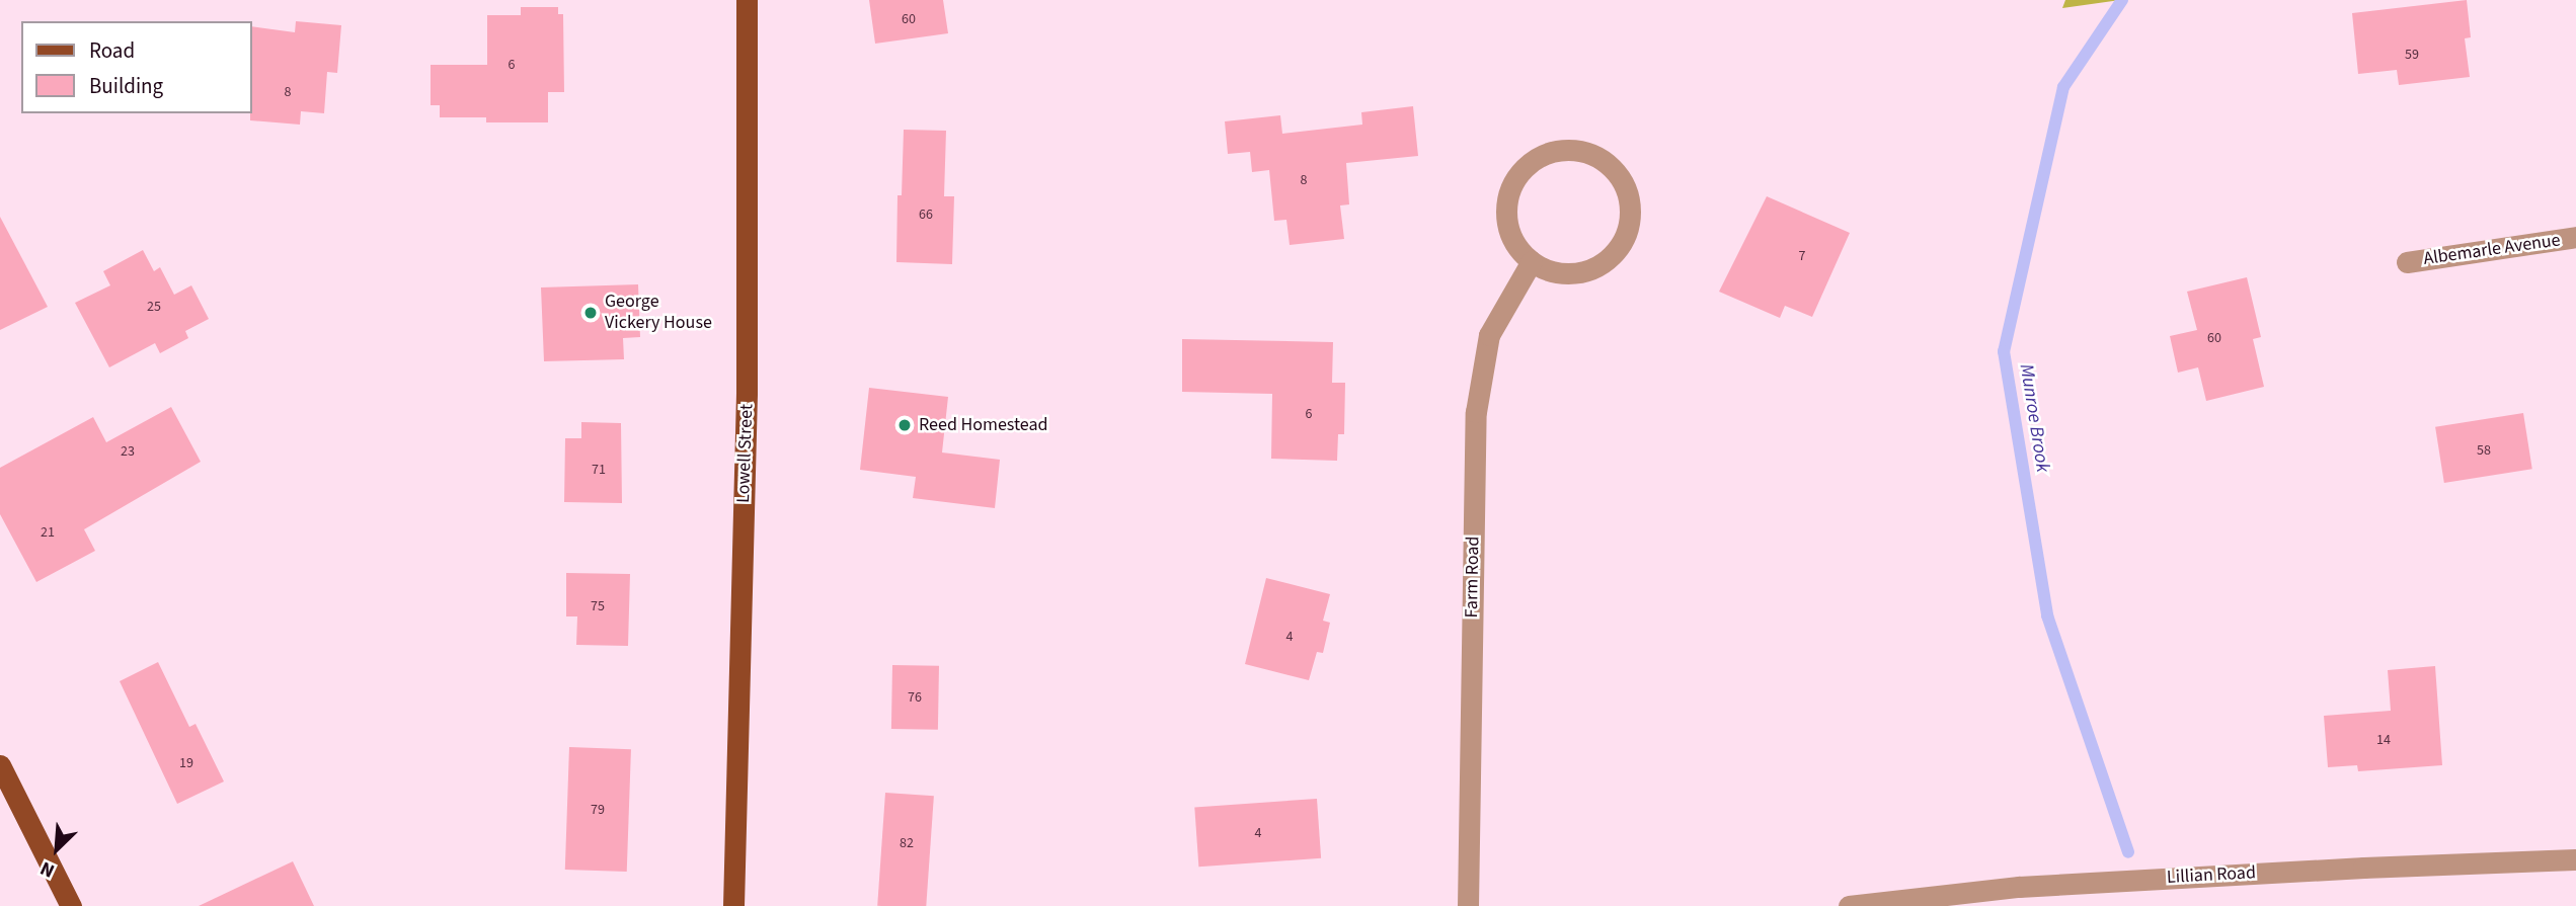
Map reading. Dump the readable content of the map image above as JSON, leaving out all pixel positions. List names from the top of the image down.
{
  "streets": {
    "main road": ["Lowell Street"],
    "street": ["Albemarle Avenue", "Farm Road", "Lillian Road"]
  },
  "water": ["Munroe Brook"],
  "places": ["George Vickery House", "Reed Homestead"],
  "house_numbers": [
    "60",
    "59",
    "6",
    "8",
    "8",
    "66",
    "7",
    "25",
    "60",
    "6",
    "58",
    "23",
    "71",
    "21",
    "75",
    "4",
    "76",
    "14",
    "19",
    "79",
    "4",
    "82"
  ],
  "legend": ["Road", "Building"],
  "north": "bottom left"
}
